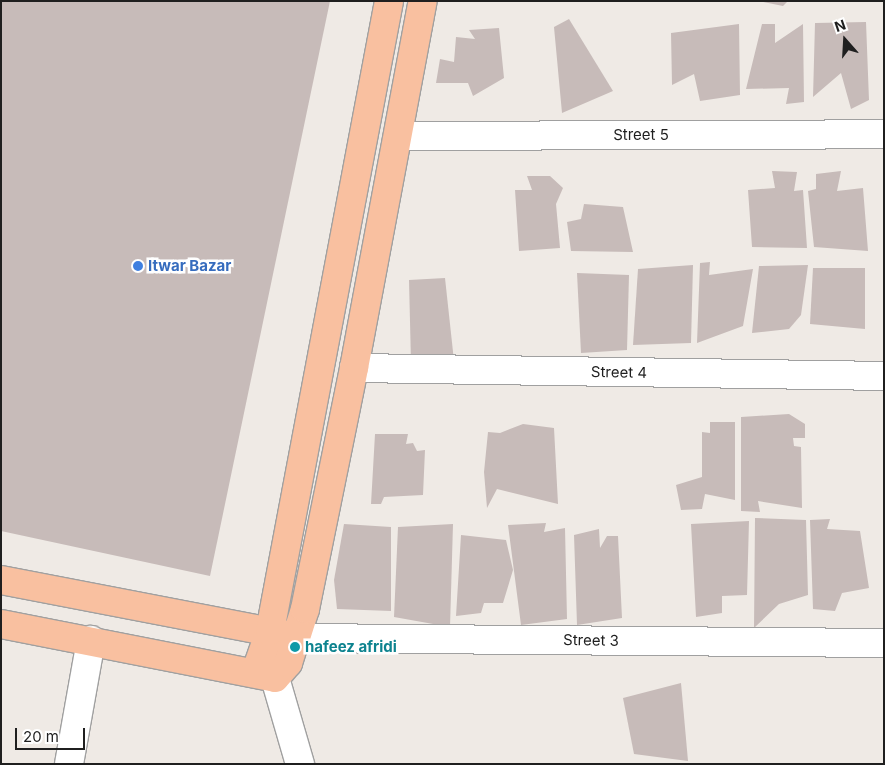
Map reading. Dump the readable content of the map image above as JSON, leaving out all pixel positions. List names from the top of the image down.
{
  "streets": {
    "street": ["Street 5", "Street 4", "Street 3"]
  },
  "places": ["Itwar Bazar", "hafeez afridi"],
  "scale_bar": "20 m",
  "north": "top"
}
